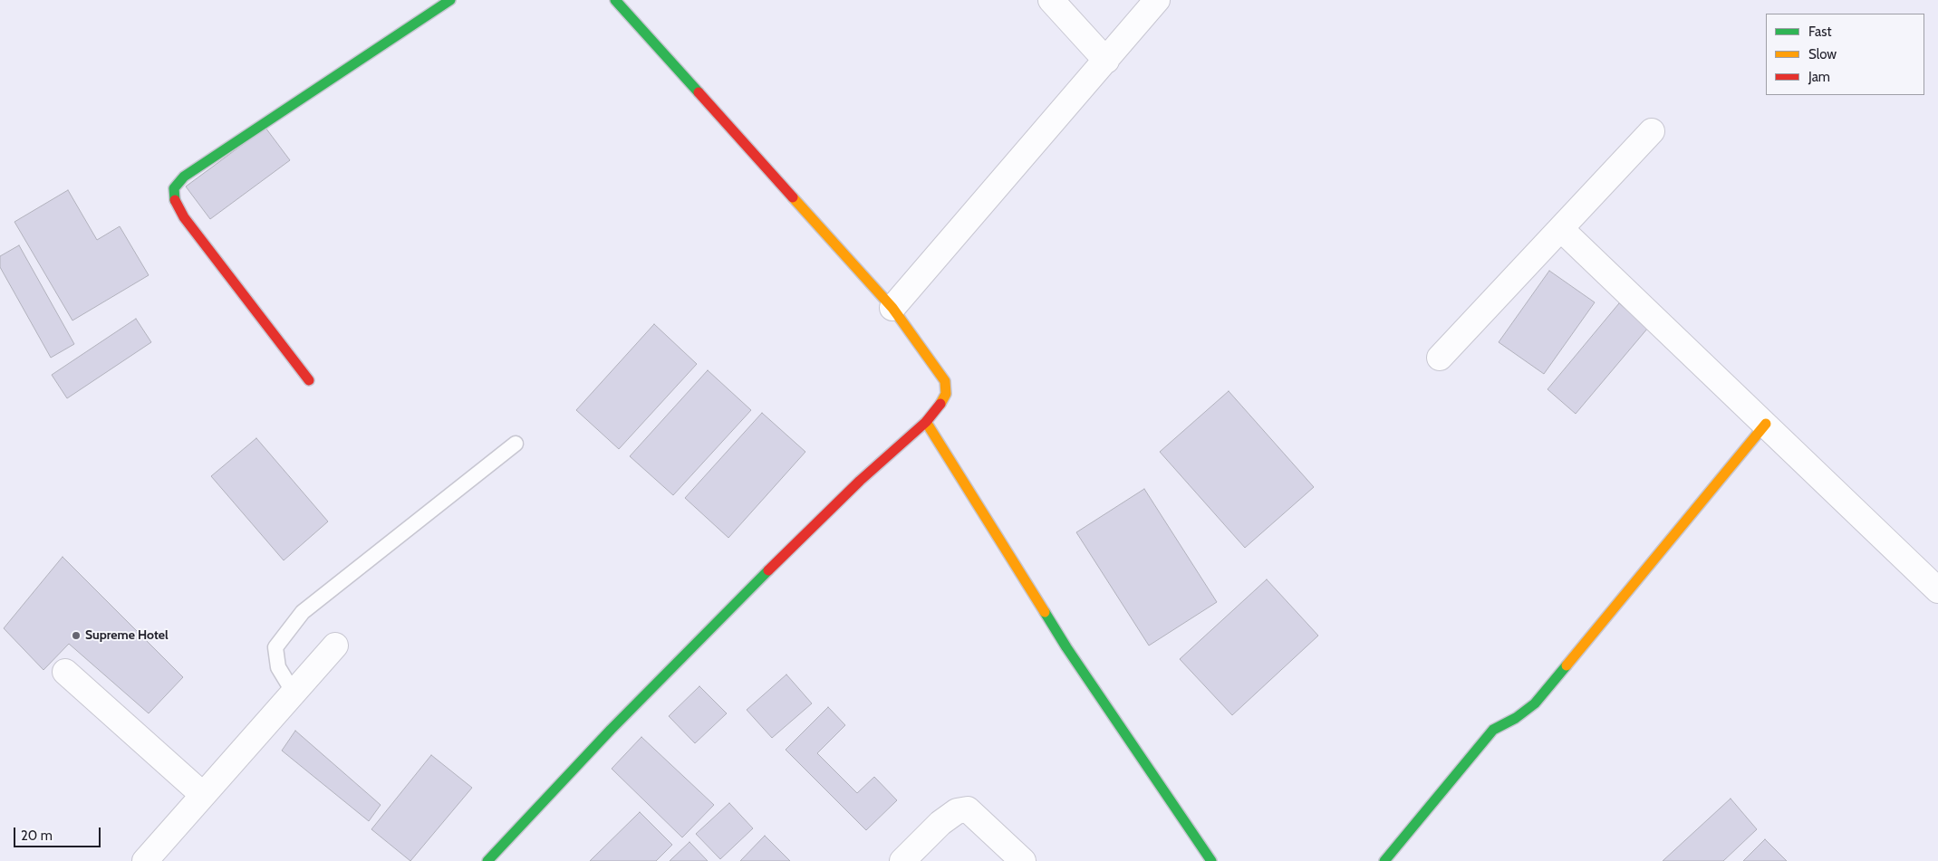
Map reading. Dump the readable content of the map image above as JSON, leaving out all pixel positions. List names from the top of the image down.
{
  "places": ["Supreme Hotel"],
  "legend": ["Fast", "Slow", "Jam"],
  "scale_bar": "20 m"
}
